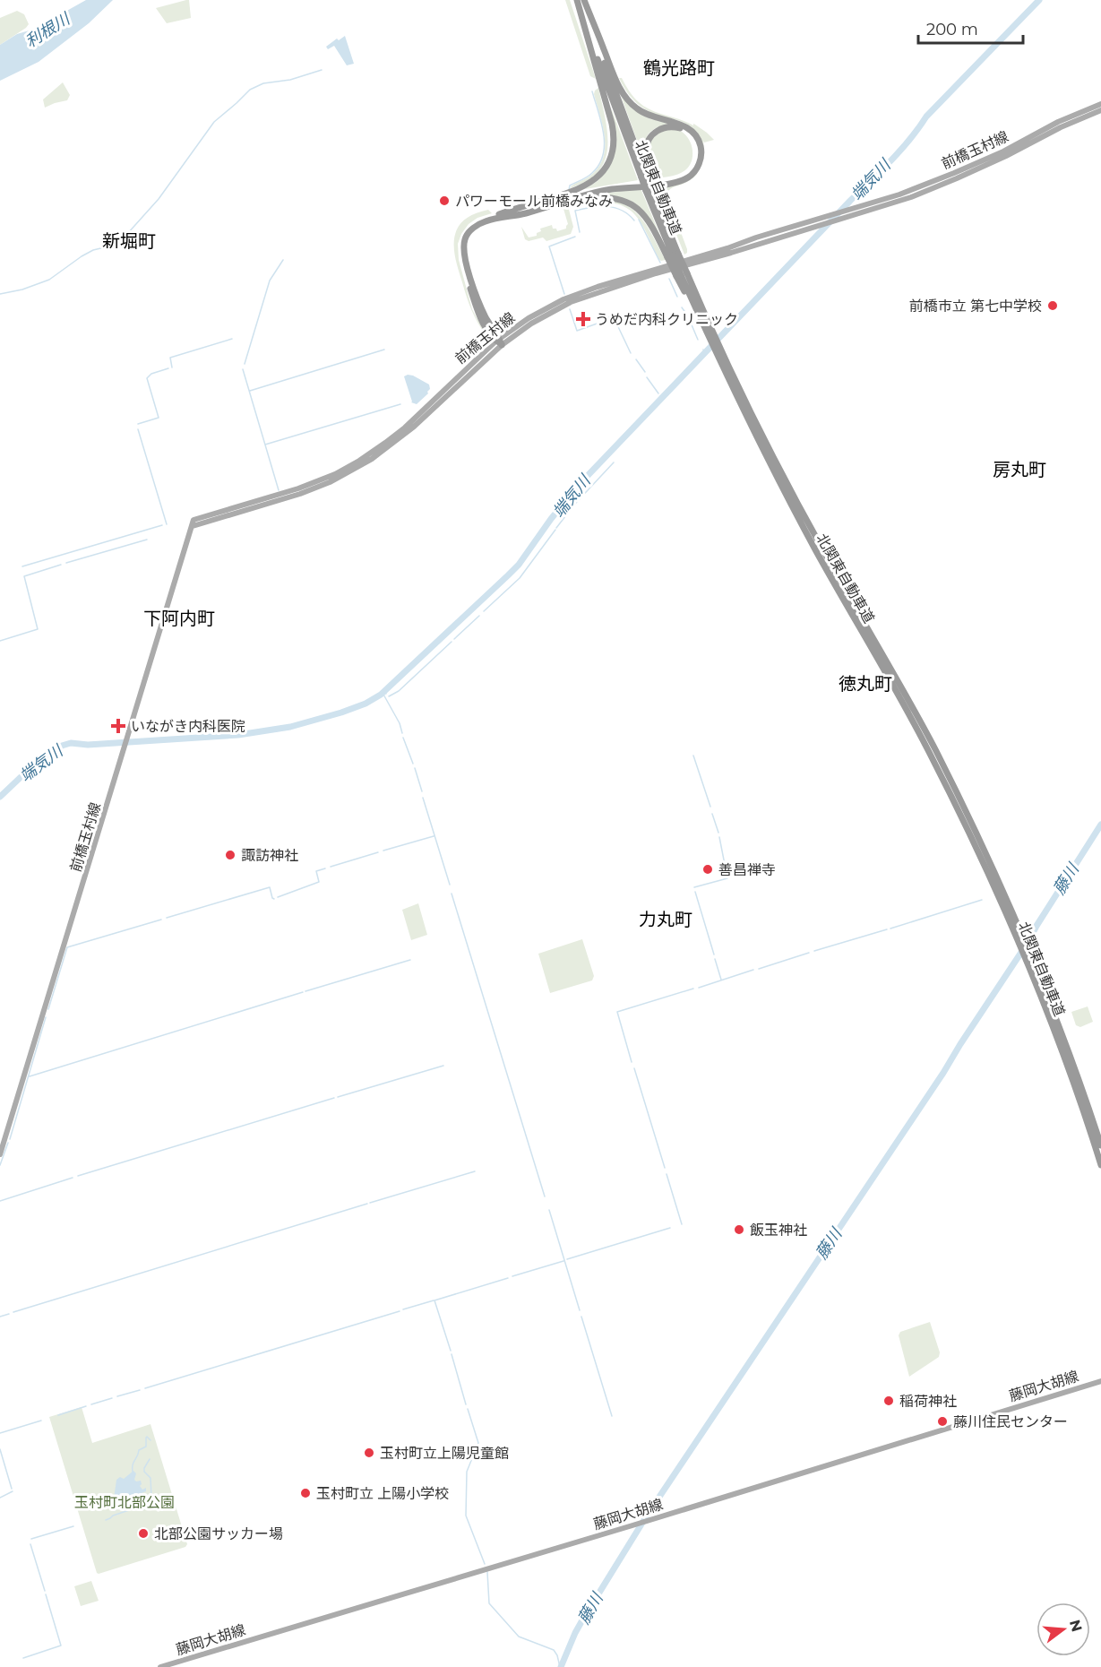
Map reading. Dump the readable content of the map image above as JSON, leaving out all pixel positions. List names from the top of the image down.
{
  "streets": {
    "highway": ["北関東自動車道"],
    "main road": ["前橋玉村線", "藤岡大胡線"]
  },
  "districts": [
    "鶴光路町",
    "新堀町",
    "房丸町",
    "下阿内町",
    "徳丸町",
    "力丸町"
  ],
  "water": ["利根川", "端気川", "藤川"],
  "parks": ["玉村町北部公園"],
  "places": {
    "other": [
      "パワーモール前橋みなみ",
      "前橋市立 第七中学校",
      "諏訪神社",
      "善昌禅寺",
      "飯玉神社",
      "稲荷神社",
      "藤川住民センター",
      "玉村町立上陽児童館",
      "玉村町立 上陽小学校",
      "北部公園サッカー場"
    ],
    "health": ["うめだ内科クリニック", "いながき内科医院"]
  },
  "scale_bar": "200 m",
  "north": "right"
}
